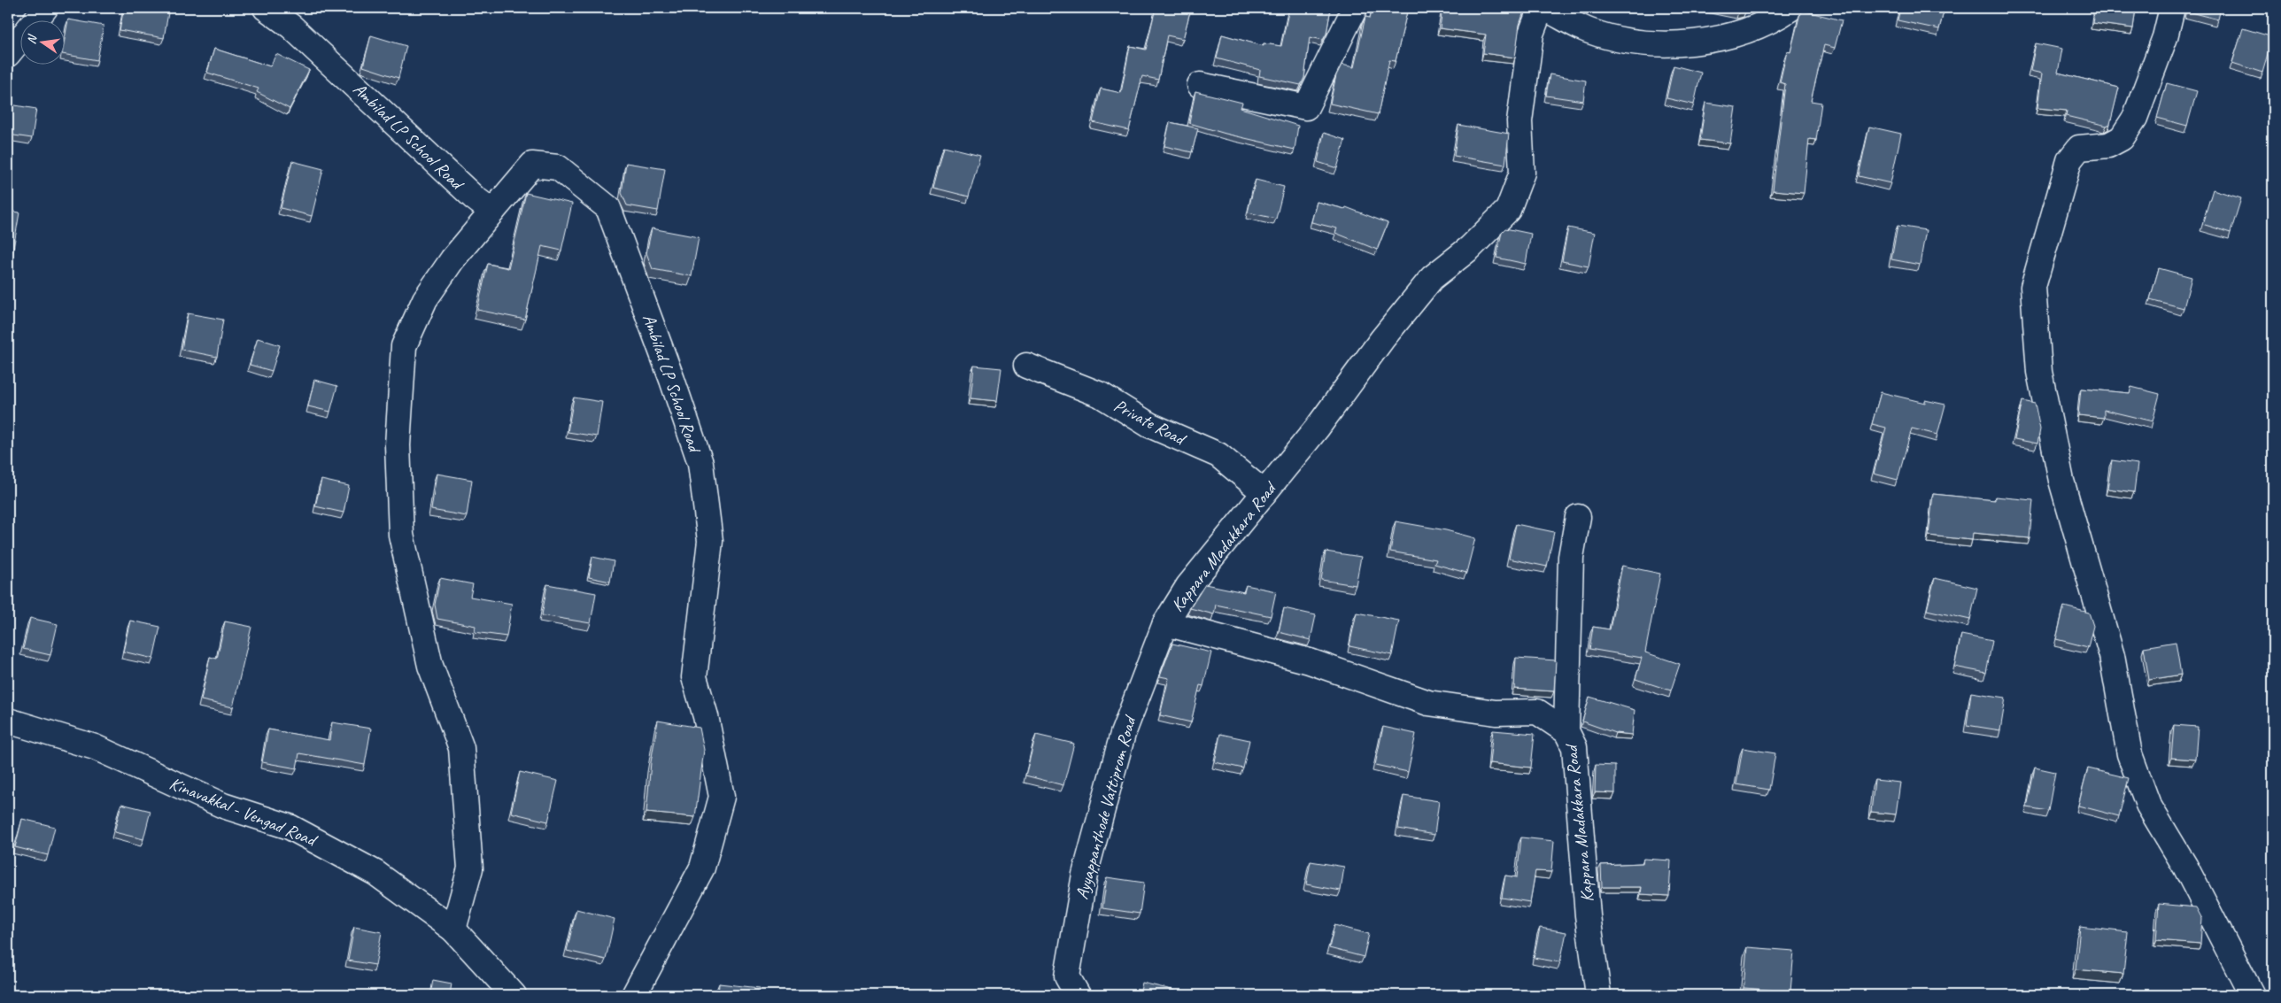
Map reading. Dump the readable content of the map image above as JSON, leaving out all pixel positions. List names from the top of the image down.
{
  "streets": {
    "street": [
      "Ambilad LP School Road",
      "Private Road",
      "Kappara Madakkara Road",
      "Ayyappanthode Vattiprom Road",
      "Kinavakkal - Vengad Road"
    ]
  },
  "crossings": [
    ["Private Road", "Kappara Madakkara Road"],
    ["Kappara Madakkara Road", "Ayyappanthode Vattiprom Road"]
  ],
  "north": "left"
}
